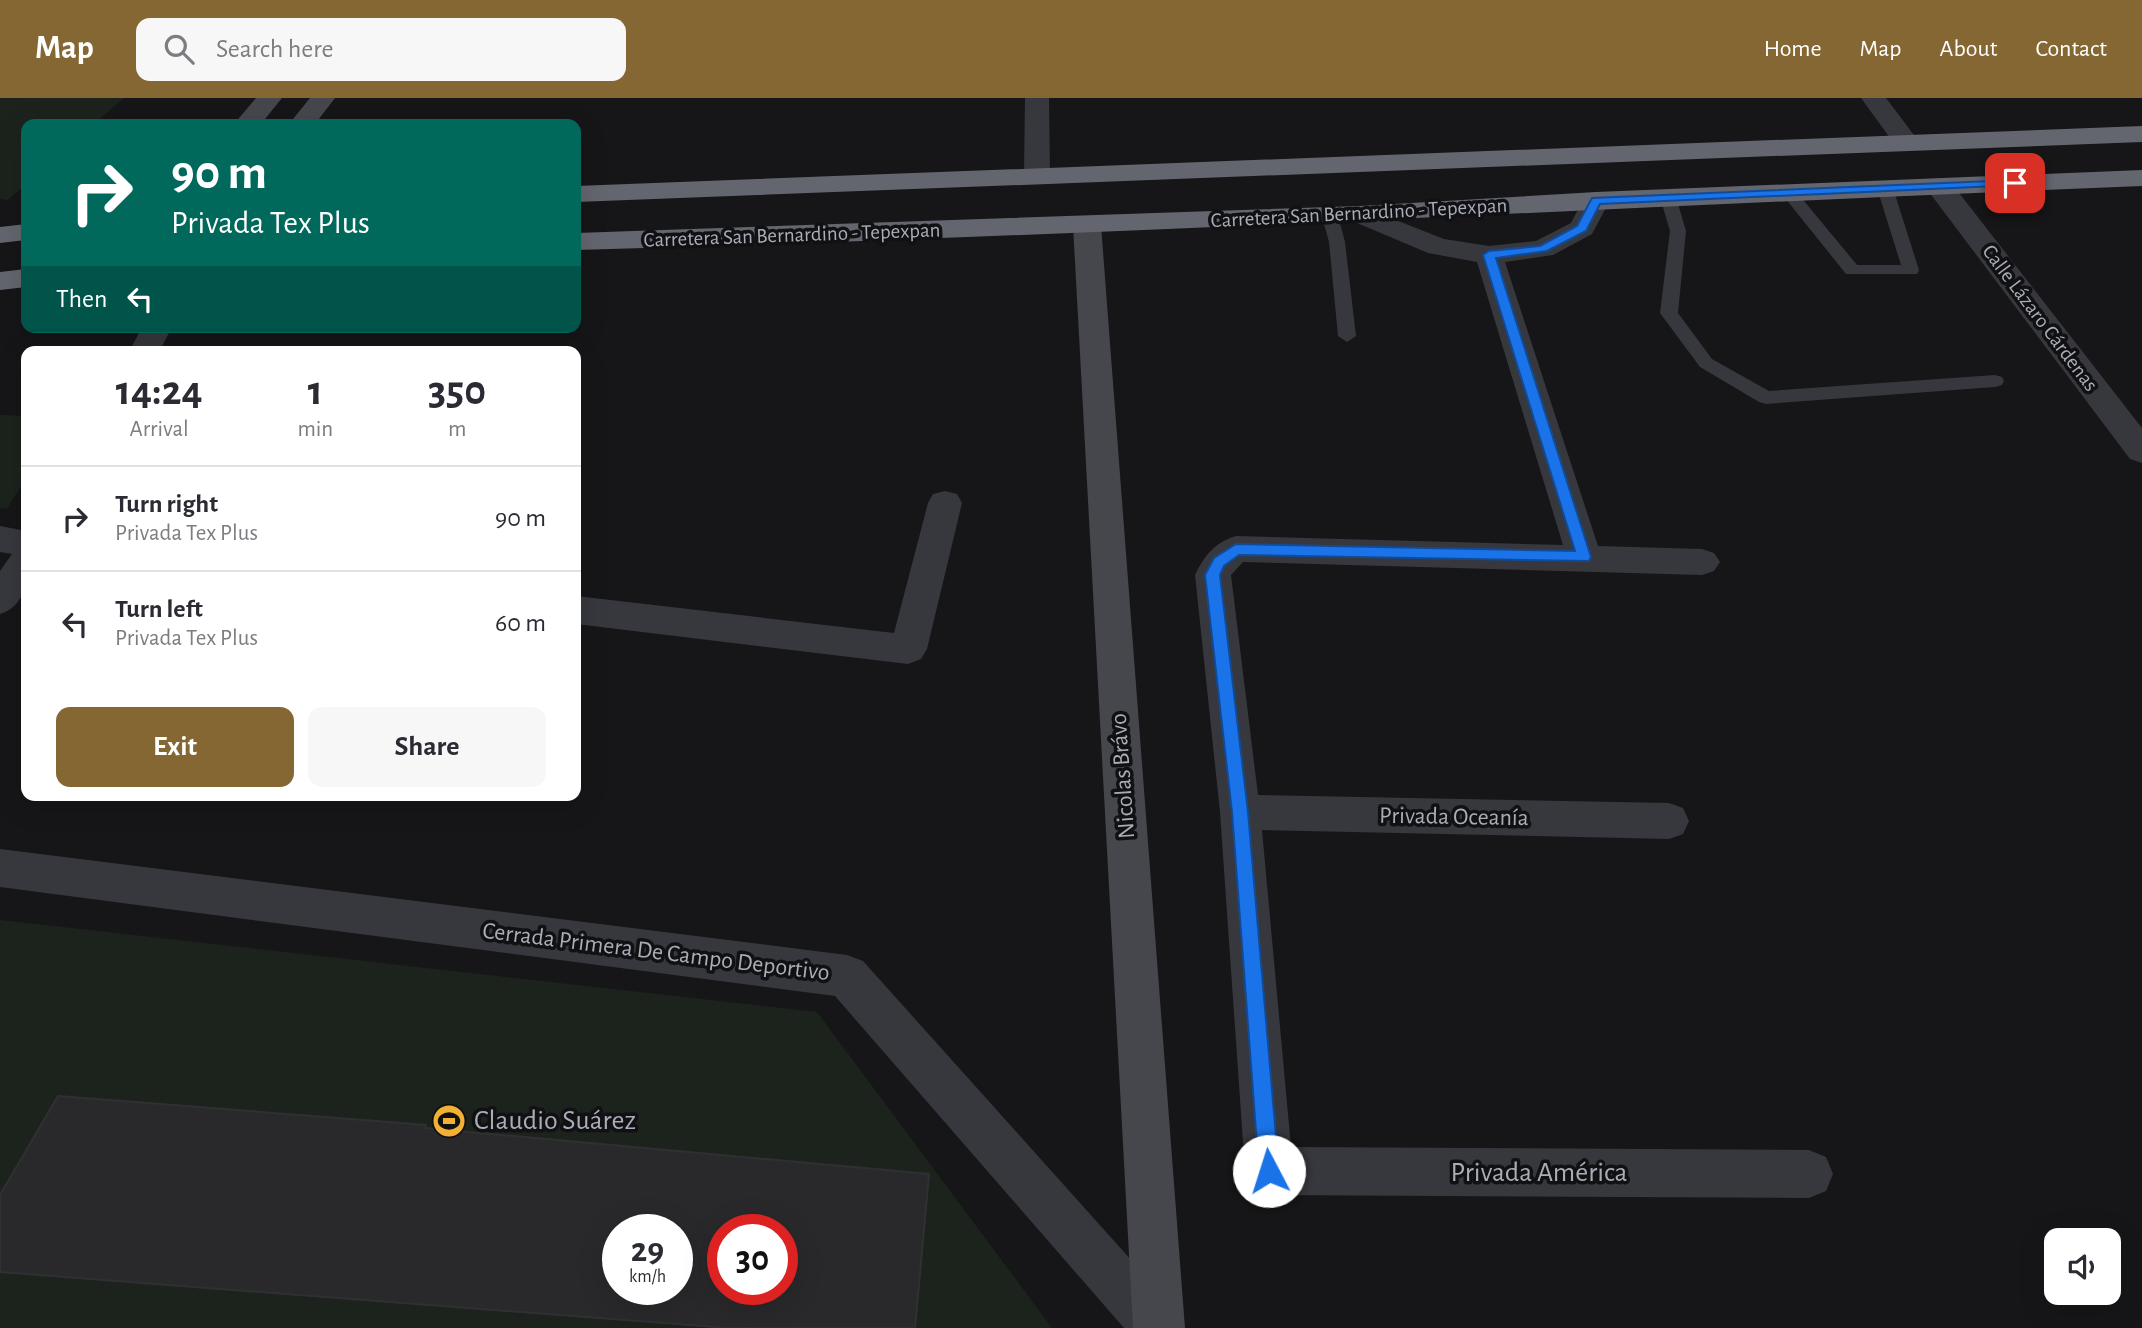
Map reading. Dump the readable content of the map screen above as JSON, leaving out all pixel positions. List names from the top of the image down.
{
  "streets": {
    "highway": ["Carretera San Bernardino - Tepexpan"],
    "street": [
      "Calle Lázaro Cárdenas",
      "Nicolas Brávo",
      "Privada Oceanía",
      "Cerrada Primera De Campo Deportivo",
      "Privada América"
    ]
  },
  "crossings": [
    ["Carretera San Bernardino - Tepexpan", "Calle Lázaro Cárdenas"],
    ["Carretera San Bernardino - Tepexpan", "Nicolas Brávo"],
    ["Nicolas Brávo", "Cerrada Primera De Campo Deportivo"],
    ["Privada Oceanía", "Privada América"]
  ],
  "places": {
    "sports": ["Claudio Suárez"]
  },
  "page": {
    "header": "Map",
    "search": "Search here",
    "nav": [
      "Home",
      "Map",
      "About",
      "Contact"
    ],
    "turn": ["90 m", "Privada Tex Plus"],
    "then": "Then",
    "eta": [
      "14:24",
      "Arrival",
      "1",
      "min",
      "350",
      "m"
    ],
    "list": [
      {
        "name": "Turn right",
        "note": "Privada Tex Plus",
        "value": "90 m"
      },
      {
        "name": "Turn left",
        "note": "Privada Tex Plus",
        "value": "60 m"
      }
    ],
    "buttons": ["Exit", "Share"],
    "speed": "29 km/h",
    "limit": "30"
  }
}
